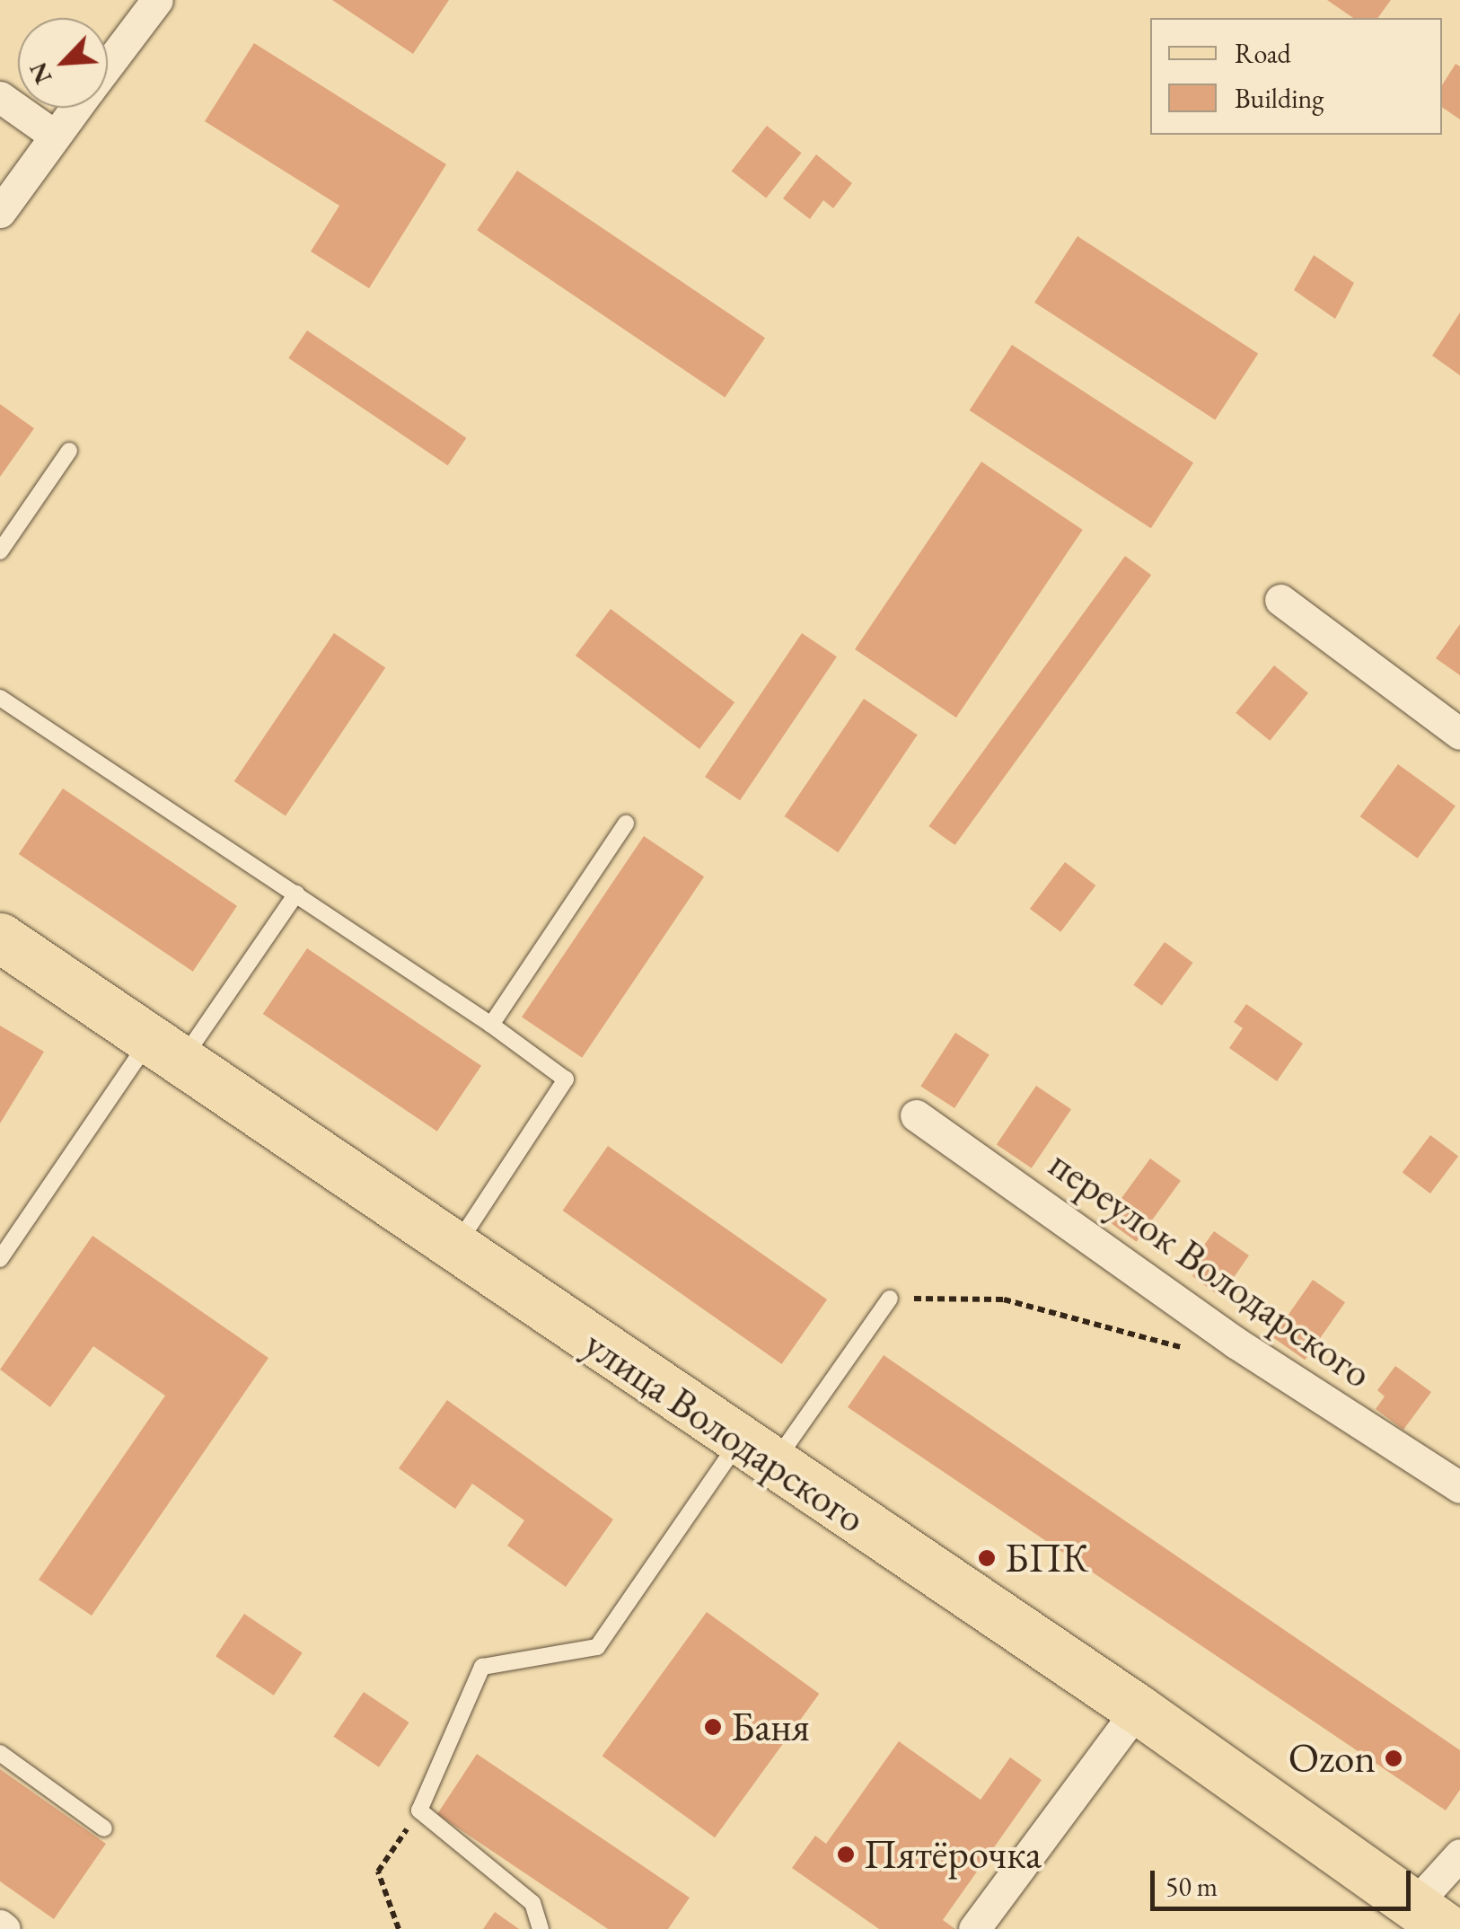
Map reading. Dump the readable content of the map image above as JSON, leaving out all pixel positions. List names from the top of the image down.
{
  "streets": {
    "main road": ["улица Володарского"],
    "street": ["переулок Володарского"]
  },
  "places": [
    "БПК",
    "Баня",
    "Ozon",
    "Пятёрочка"
  ],
  "legend": ["Road", "Building"],
  "scale_bar": "50 m",
  "north": "bottom left"
}
